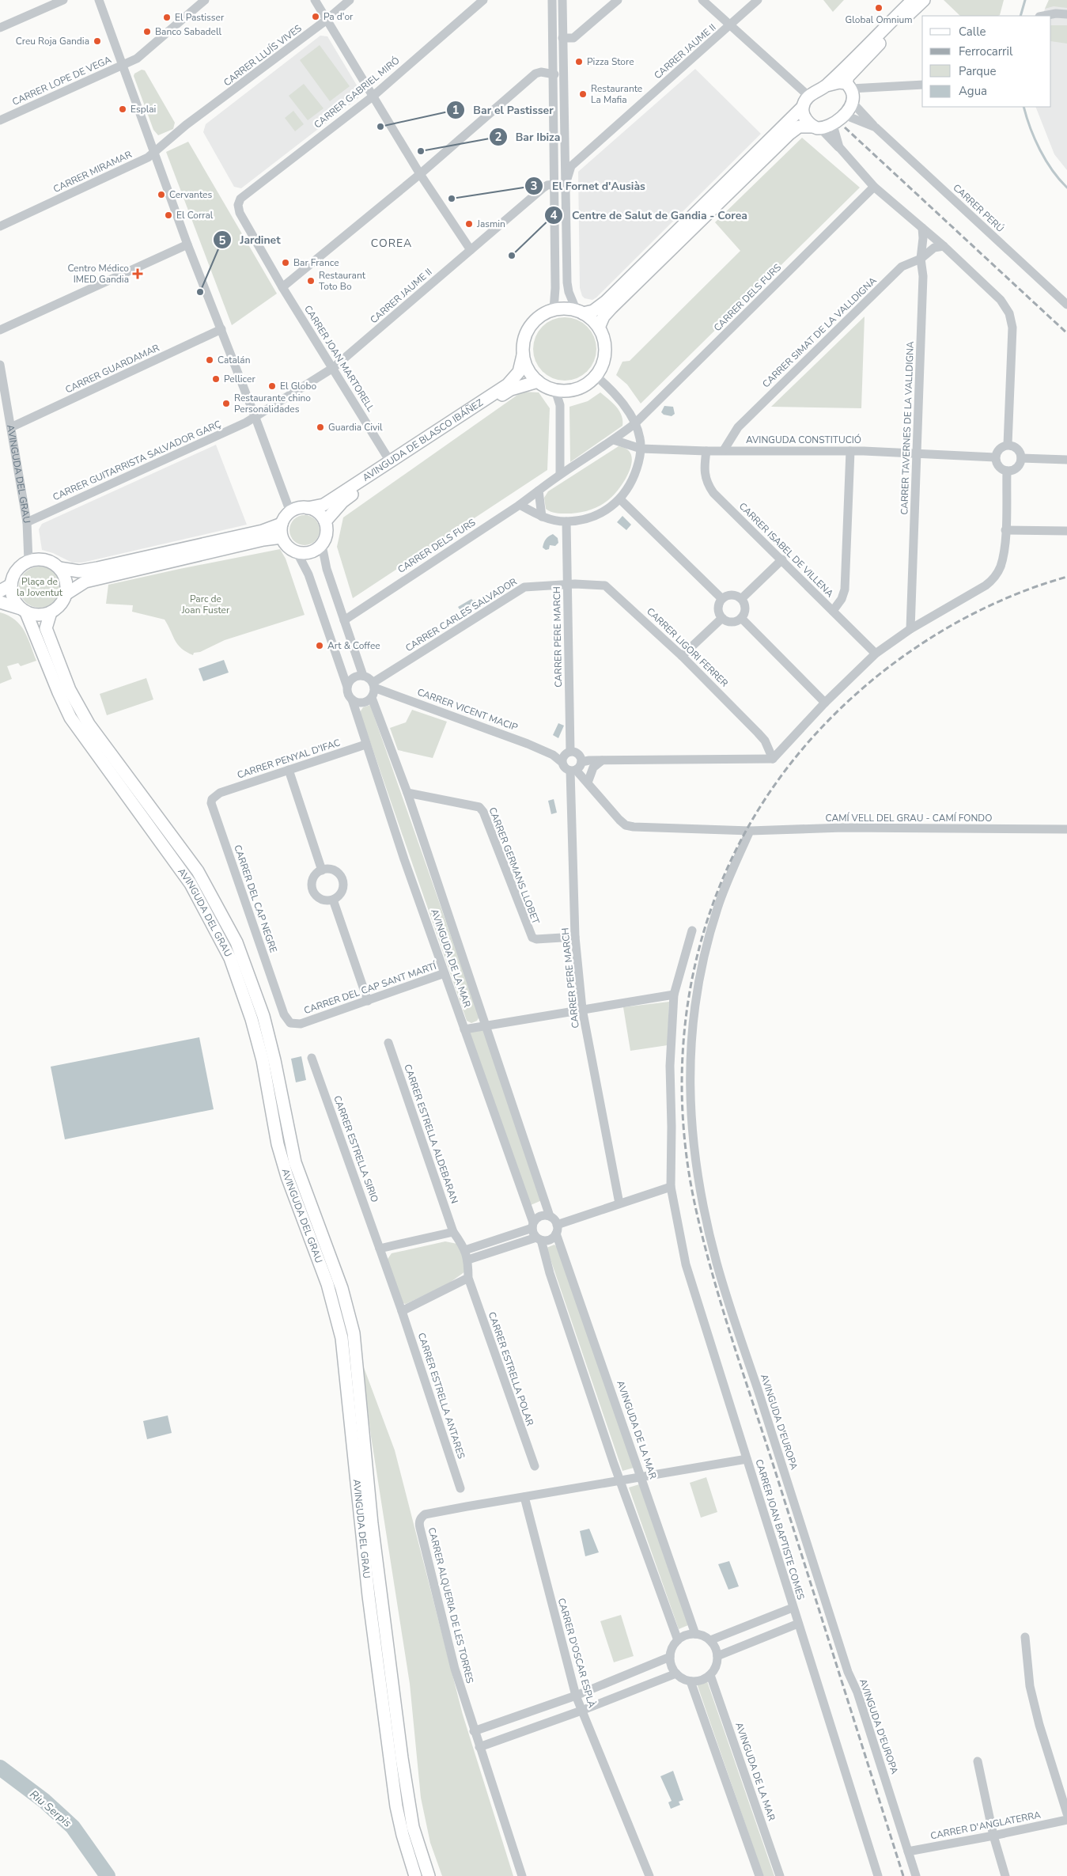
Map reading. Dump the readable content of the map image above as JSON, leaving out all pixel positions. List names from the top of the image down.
{
  "streets": {
    "main road": ["AVINGUDA DE BLASCO IBÁÑEZ", "AVINGUDA DEL GRAU"],
    "street": [
      "CARRER JAUME II",
      "CARRER LLUÍS VIVES",
      "CARRER LOPE DE VEGA",
      "CARRER GABRIEL MIRÓ",
      "CARRER MIRAMAR",
      "CARRER PERÚ",
      "CARRER DELS FURS",
      "CARRER SIMAT DE LA VALLDIGNA",
      "CARRER JOAN MARTORELL",
      "CARRER GUARDAMAR",
      "CARRER TAVERNES DE LA VALLDIGNA",
      "AVINGUDA CONSTITUCIÓ",
      "CARRER GUITARRISTA SALVADOR GARÇ",
      "CARRER ISABEL DE VILLENA",
      "CARRER CARLES SALVADOR",
      "CARRER PERE MARCH",
      "CARRER LIGORI FERRER",
      "CARRER VICENT MACIP",
      "CARRER PENYAL D'IFAC",
      "CAMÍ VELL DEL GRAU - CAMÍ FONDO",
      "CARRER GERMANS LLOBET",
      "CARRER DEL CAP NEGRE",
      "AVINGUDA DE LA MAR",
      "CARRER DEL CAP SANT MARTÍ",
      "CARRER ESTRELLA ALDEBARAN",
      "CARRER ESTRELLA SIRIO",
      "CARRER ESTRELLA POLAR",
      "CARRER ESTRELLA ANTARES",
      "AVINGUDA D'EUROPA",
      "CARRER JOAN BAPTISTE COMES",
      "CARRER ALQUERIA DE LES TORRES",
      "CARRER D'OSCAR ESPLÀ",
      "CARRER D'ANGLATERRA"
    ]
  },
  "crossings": [
    ["CARRER JAUME II", "CARRER JOAN MARTORELL"],
    ["CARRER JAUME II", "CARRER GUITARRISTA SALVADOR GARÇ"],
    ["CARRER LLUÍS VIVES", "CARRER MIRAMAR"],
    ["CARRER GABRIEL MIRÓ", "CARRER JOAN MARTORELL"],
    ["CARRER DELS FURS", "AVINGUDA CONSTITUCIÓ"],
    ["CARRER SIMAT DE LA VALLDIGNA", "CARRER TAVERNES DE LA VALLDIGNA"],
    ["CARRER SIMAT DE LA VALLDIGNA", "AVINGUDA CONSTITUCIÓ"],
    ["CARRER JOAN MARTORELL", "AVINGUDA DE BLASCO IBÁÑEZ"],
    ["CARRER GUARDAMAR", "AVINGUDA DEL GRAU"],
    ["CARRER TAVERNES DE LA VALLDIGNA", "AVINGUDA CONSTITUCIÓ"],
    ["AVINGUDA CONSTITUCIÓ", "CARRER ISABEL DE VILLENA"],
    ["CARRER GUITARRISTA SALVADOR GARÇ", "AVINGUDA DEL GRAU"],
    ["CARRER CARLES SALVADOR", "CARRER PERE MARCH"],
    ["CARRER CARLES SALVADOR", "CARRER LIGORI FERRER"],
    ["CARRER CARLES SALVADOR", "CARRER VICENT MACIP"],
    ["CARRER CARLES SALVADOR", "AVINGUDA DE LA MAR"],
    ["CARRER PERE MARCH", "CARRER LIGORI FERRER"],
    ["CARRER PERE MARCH", "CARRER VICENT MACIP"],
    ["CARRER PERE MARCH", "CARRER GERMANS LLOBET"],
    ["CARRER VICENT MACIP", "AVINGUDA DE LA MAR"],
    ["CARRER PENYAL D'IFAC", "CARRER DEL CAP NEGRE"],
    ["CARRER PENYAL D'IFAC", "AVINGUDA DE LA MAR"],
    ["CAMÍ VELL DEL GRAU - CAMÍ FONDO", "AVINGUDA D'EUROPA"],
    ["CARRER GERMANS LLOBET", "AVINGUDA DE LA MAR"],
    ["CARRER DEL CAP NEGRE", "CARRER DEL CAP SANT MARTÍ"],
    ["AVINGUDA DE LA MAR", "CARRER DEL CAP SANT MARTÍ"],
    ["AVINGUDA DE LA MAR", "CARRER ALQUERIA DE LES TORRES"],
    ["CARRER ESTRELLA ALDEBARAN", "CARRER ESTRELLA POLAR"],
    ["AVINGUDA D'EUROPA", "CARRER D'ANGLATERRA"],
    ["CARRER JOAN BAPTISTE COMES", "CARRER ALQUERIA DE LES TORRES"],
    ["CARRER ALQUERIA DE LES TORRES", "CARRER D'OSCAR ESPLÀ"]
  ],
  "districts": ["COREA"],
  "water": ["Riu Serpis"],
  "parks": ["Plaça de la Joventut", "Parc de Joan Fuster"],
  "places": {
    "other": [
      "Global Omnium",
      "Pa d'or",
      "El Pastisser",
      "Banco Sabadell",
      "Creu Roja Gandia",
      "Pizza Store",
      "Restaurante La Mafia",
      "Esplai",
      "Bar el Pastisser",
      "Bar Ibiza",
      "Cervantes",
      "El Fornet d'Ausiàs",
      "El Corral",
      "Jasmin",
      "Centre de Salut de Gandia - Corea",
      "Bar France",
      "Restaurant Toto Bo",
      "Jardinet",
      "Catalán",
      "Pellicer",
      "El Globo",
      "Restaurante chino Personalidades",
      "Guardia Civil",
      "Art & Coffee"
    ],
    "health": ["Centro Médico IMED Gandia"]
  },
  "legend": [
    "Calle",
    "Ferrocarril",
    "Parque",
    "Agua"
  ]
}
